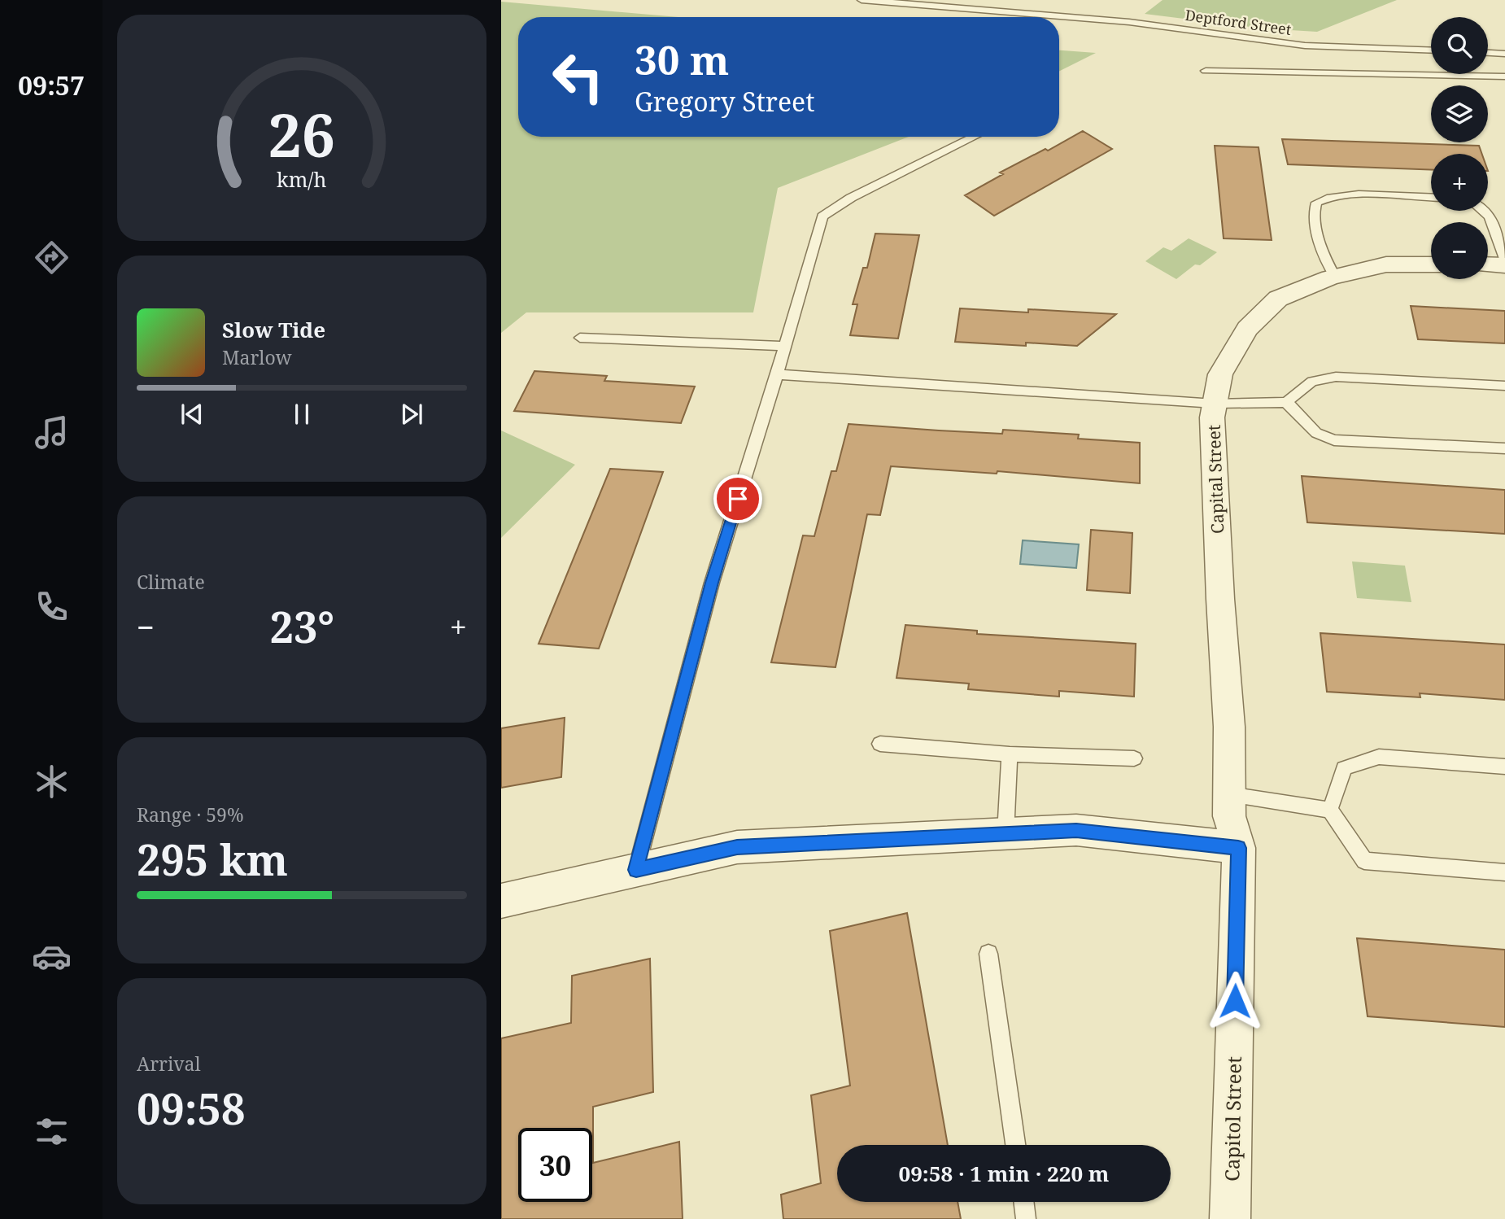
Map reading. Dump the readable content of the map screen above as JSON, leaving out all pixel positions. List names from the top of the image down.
{
  "streets": {
    "street": ["Capital Street", "Capitol Street"],
    "lane": ["Deptford Street"]
  },
  "crossings": [
    ["Capital Street", "Capitol Street"]
  ],
  "page": {
    "tabs": "09:57",
    "map_buttons": ["+", "−"],
    "turn": ["30 m", "Gregory Street"],
    "song": ["Slow Tide", "Marlow"],
    "tile": [
      "Climate",
      ["Range · 59%", "295 km"],
      ["Arrival", "09:58"]
    ],
    "heat": ["−", "23°", "+"],
    "limit": "30",
    "trip": "09:58 · 1 min · 220 m",
    "gauge": ["26", "km/h"]
  }
}
